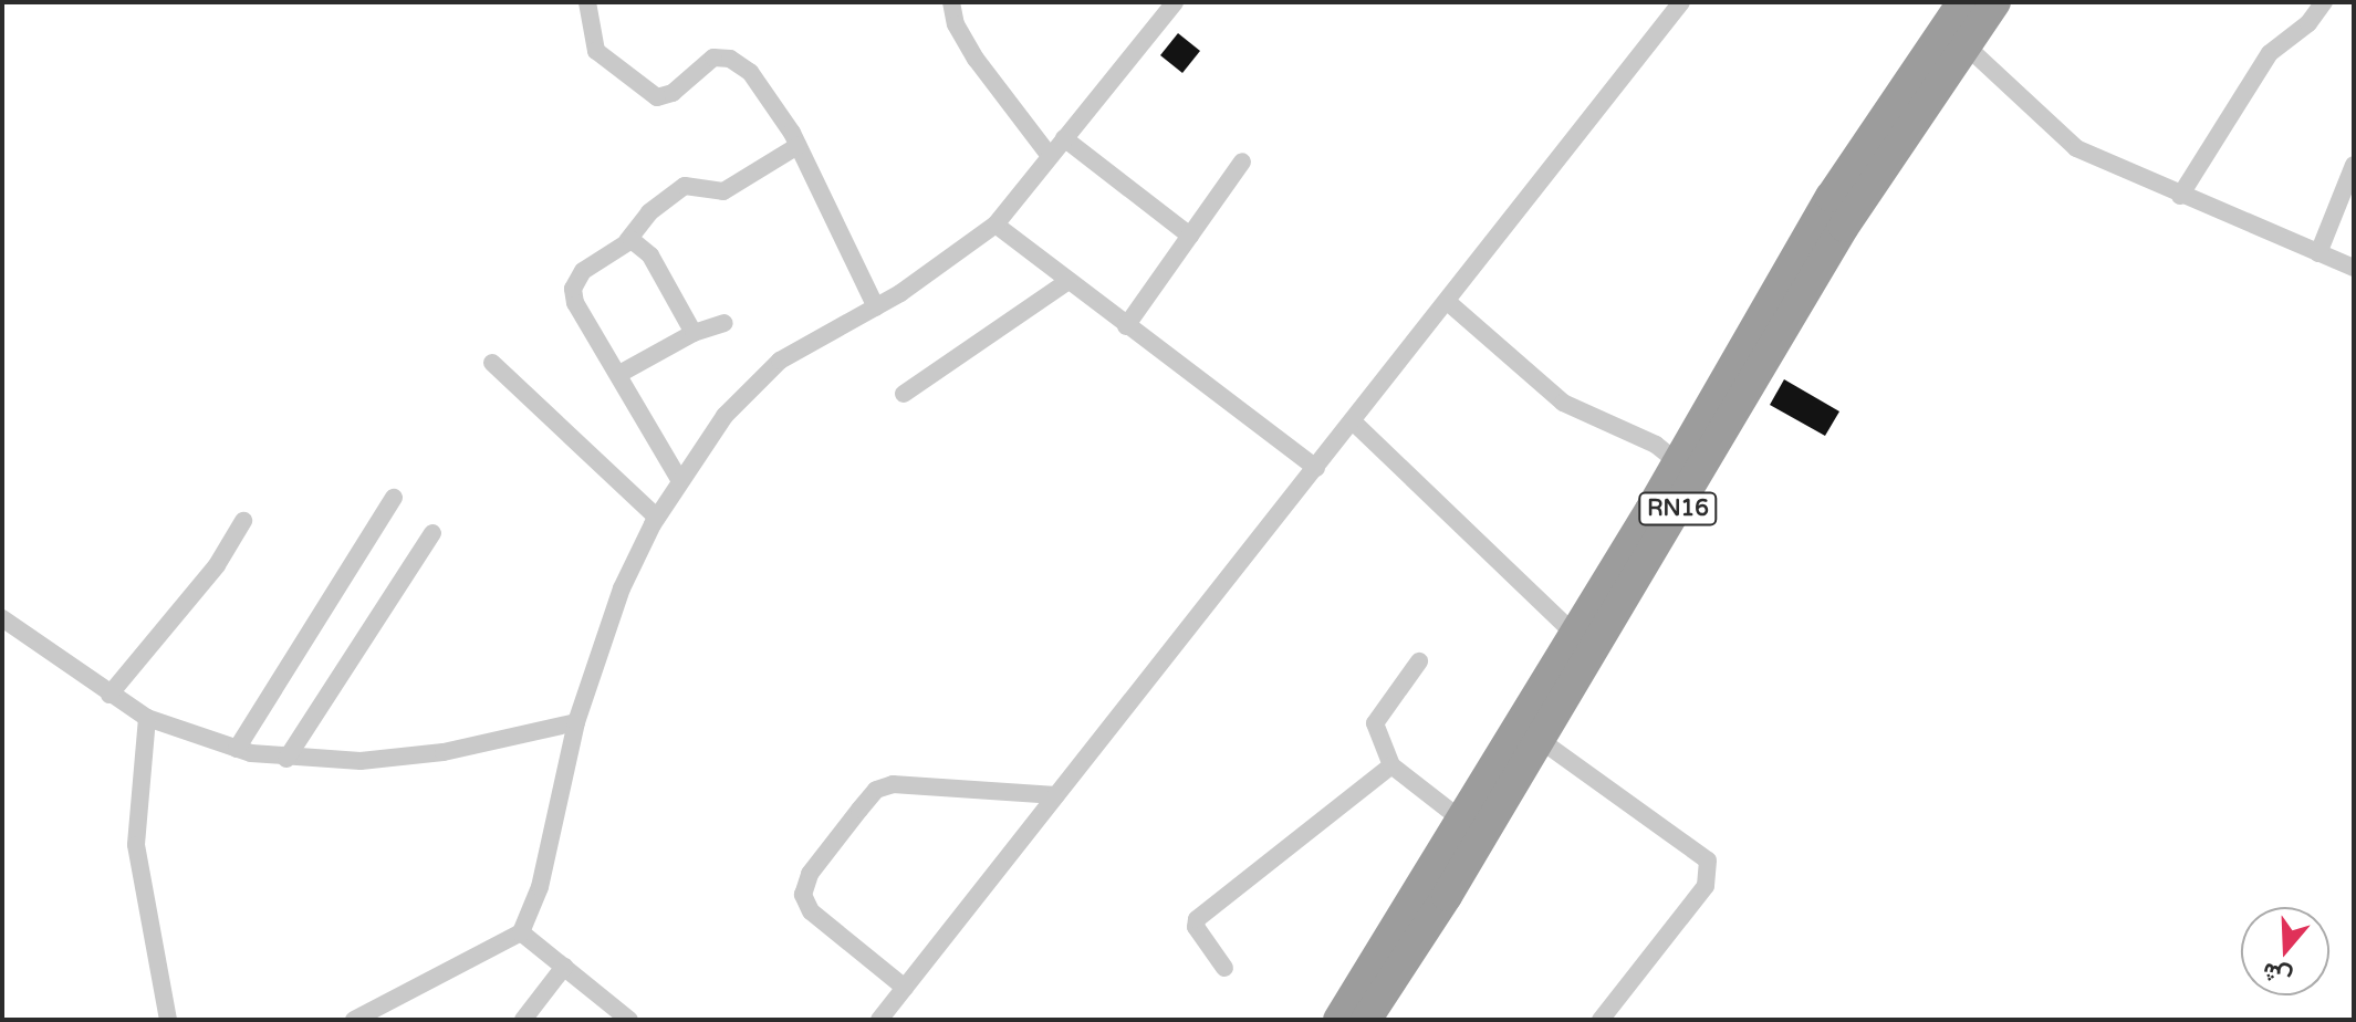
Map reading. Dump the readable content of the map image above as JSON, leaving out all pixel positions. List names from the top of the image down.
{
  "streets": {
    "highway": ["RN16"]
  },
  "north": "bottom"
}
